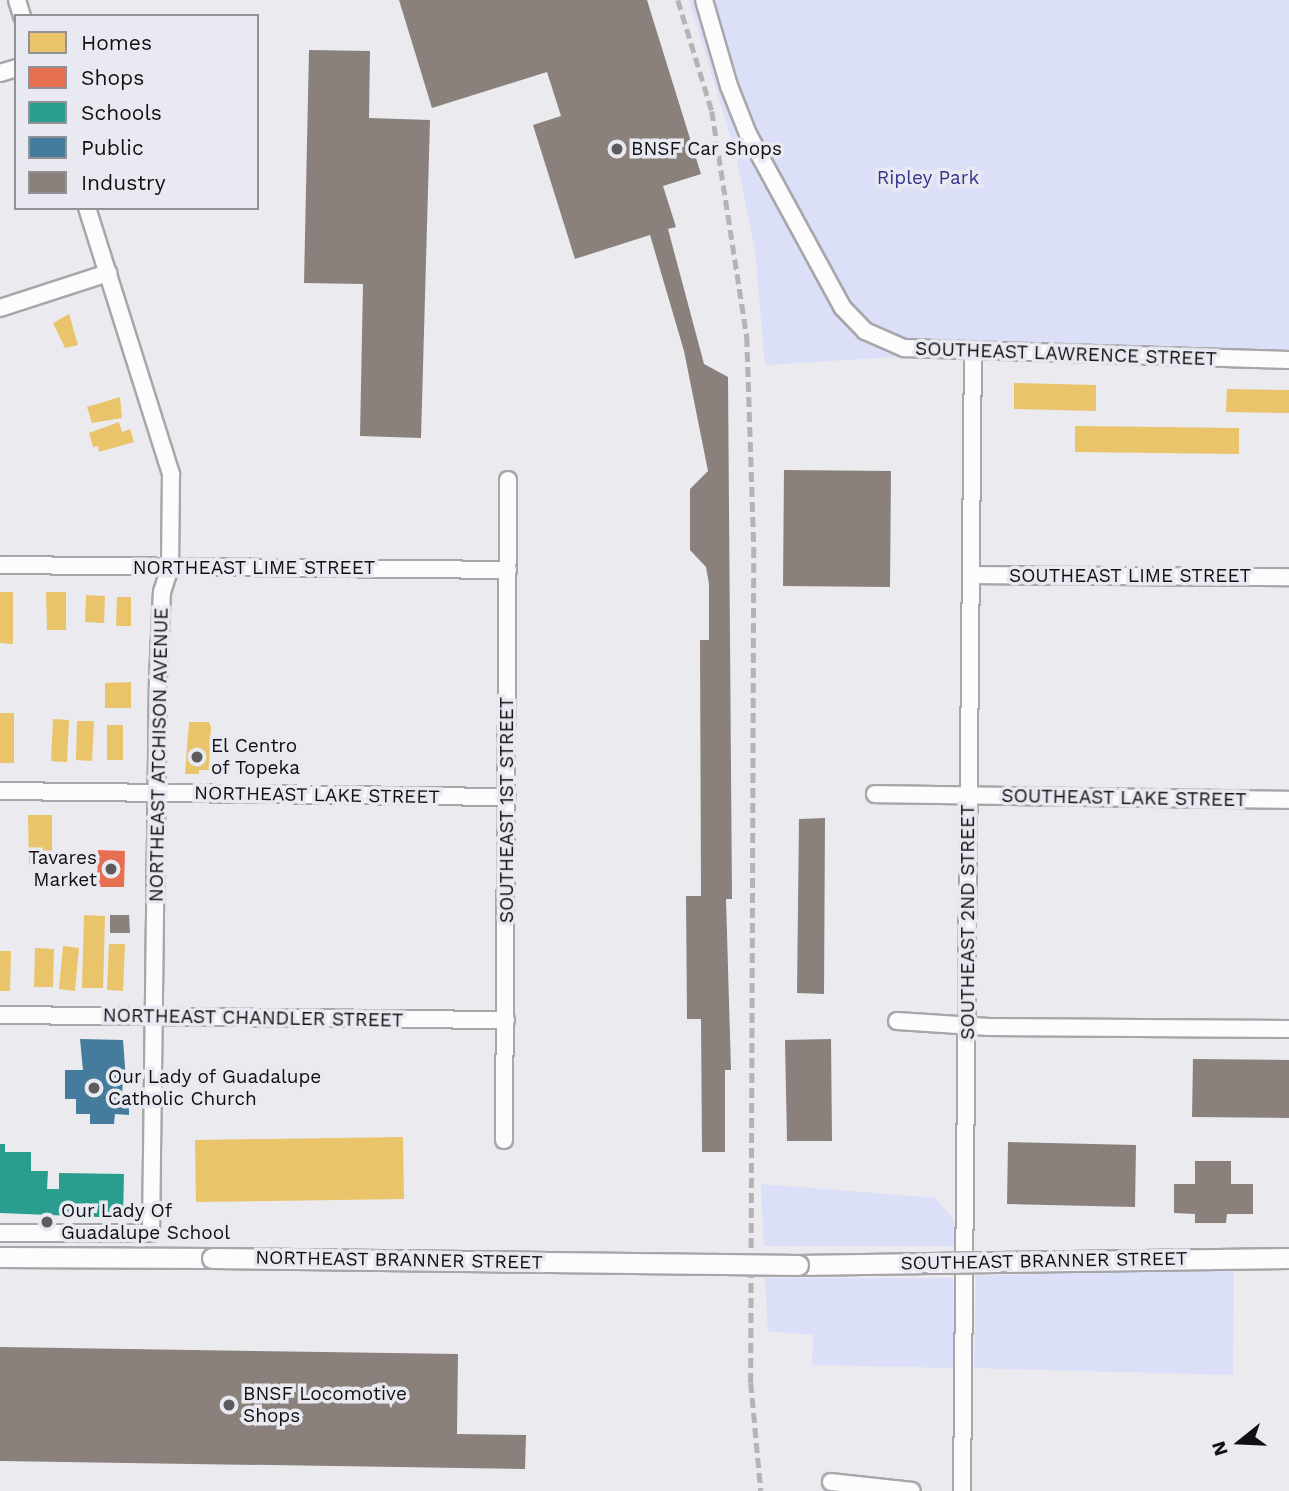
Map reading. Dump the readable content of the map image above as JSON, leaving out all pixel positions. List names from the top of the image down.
{
  "streets": {
    "main road": ["NORTHEAST BRANNER STREET", "SOUTHEAST BRANNER STREET"],
    "street": [
      "SOUTHEAST LAWRENCE STREET",
      "NORTHEAST LIME STREET",
      "SOUTHEAST LIME STREET",
      "NORTHEAST ATCHISON AVENUE",
      "NORTHEAST LAKE STREET",
      "SOUTHEAST LAKE STREET",
      "SOUTHEAST 1ST STREET",
      "SOUTHEAST 2ND STREET",
      "NORTHEAST CHANDLER STREET"
    ]
  },
  "crossings": [
    ["SOUTHEAST LAWRENCE STREET", "SOUTHEAST 2ND STREET"],
    ["NORTHEAST LIME STREET", "NORTHEAST ATCHISON AVENUE"],
    ["NORTHEAST LIME STREET", "SOUTHEAST 1ST STREET"],
    ["SOUTHEAST LIME STREET", "SOUTHEAST 2ND STREET"],
    ["NORTHEAST ATCHISON AVENUE", "NORTHEAST LAKE STREET"],
    ["NORTHEAST ATCHISON AVENUE", "NORTHEAST CHANDLER STREET"],
    ["NORTHEAST LAKE STREET", "SOUTHEAST 1ST STREET"],
    ["SOUTHEAST LAKE STREET", "SOUTHEAST 2ND STREET"],
    ["SOUTHEAST 1ST STREET", "NORTHEAST CHANDLER STREET"],
    ["NORTHEAST BRANNER STREET", "SOUTHEAST BRANNER STREET"]
  ],
  "parks": ["Ripley Park"],
  "places": [
    "BNSF Car Shops",
    "El Centro of Topeka",
    "Tavares Market",
    "Our Lady of Guadalupe Catholic Church",
    "Our Lady Of Guadalupe School",
    "BNSF Locomotive Shops"
  ],
  "legend": [
    "Homes",
    "Shops",
    "Schools",
    "Public",
    "Industry"
  ],
  "north": "left"
}
